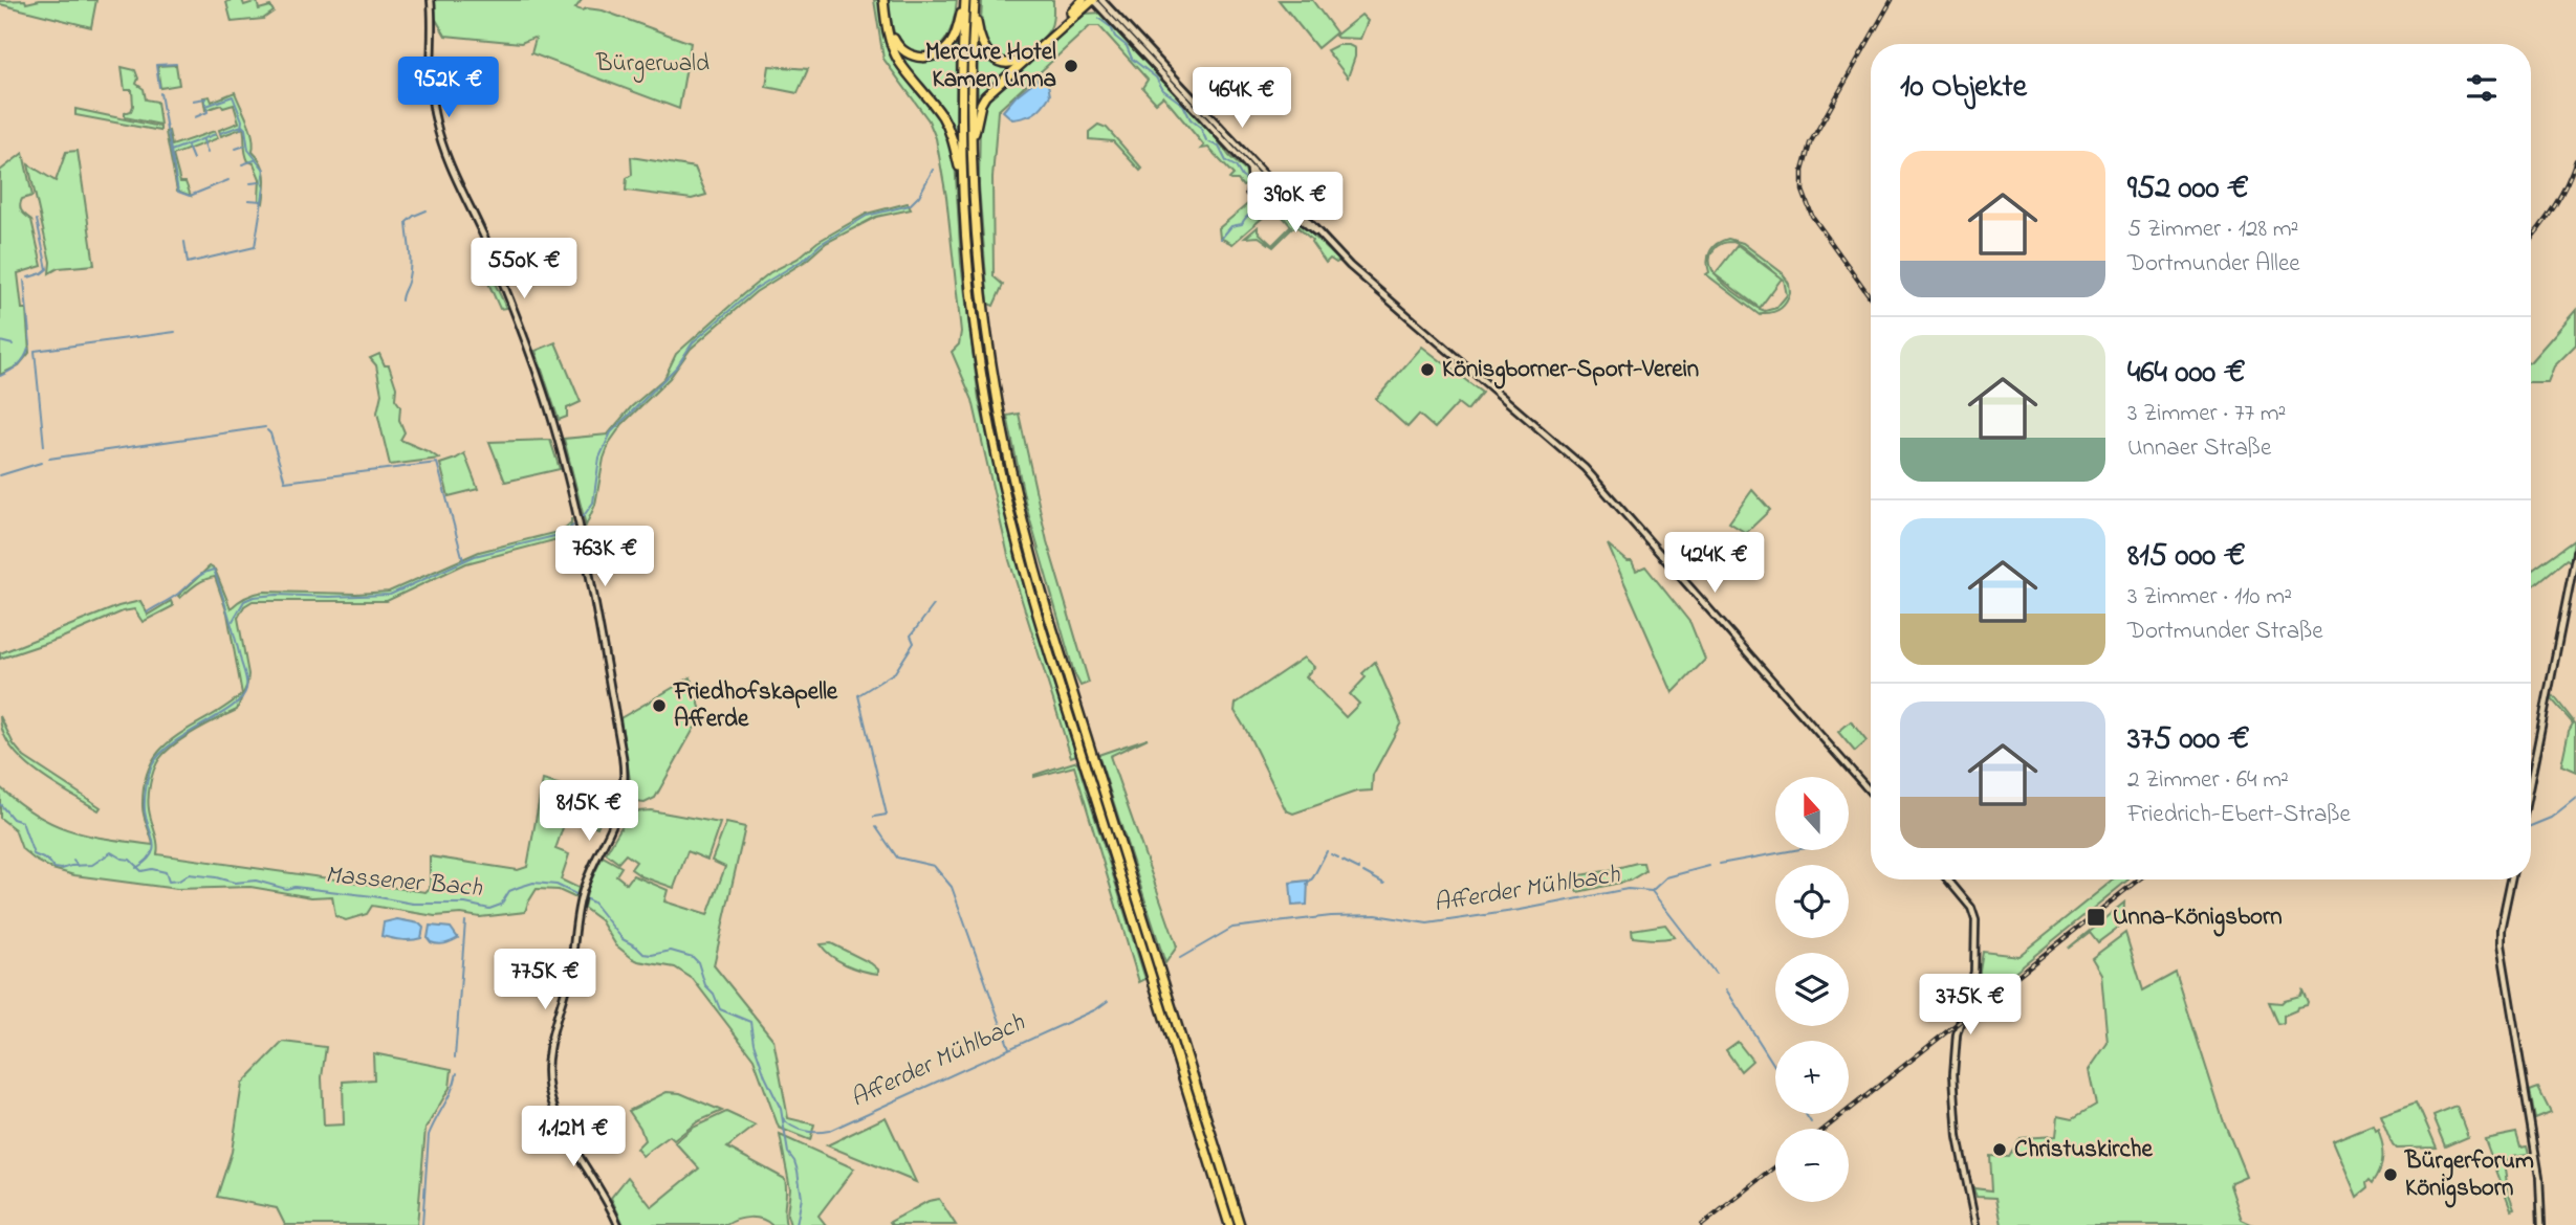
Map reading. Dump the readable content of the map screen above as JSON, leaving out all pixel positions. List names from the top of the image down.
{
  "water": ["Massener Bach", "Afferder Mühlbach"],
  "parks": ["Bürgerwald"],
  "places": {
    "other": [
      "Mercure Hotel Kamen Unna",
      "Könisgborner-Sport-Verein",
      "Friedhofskapelle Afferde",
      "Christuskirche",
      "Bürgerforum Königsborn"
    ],
    "transit": ["Unna-Königsborn"]
  },
  "north": "top",
  "page": {
    "heading": "10 Objekte",
    "price": [
      "952K €",
      "464K €",
      "390K €",
      "550K €",
      "763K €",
      "424K €",
      "815K €",
      "775K €",
      "375K €",
      "1.12M €"
    ],
    "list": [
      {
        "name": "952 000 €",
        "note": "5 Zimmer · 128 m² · Dortmunder Allee"
      },
      {
        "name": "464 000 €",
        "note": "3 Zimmer · 77 m² · Unnaer Straße"
      },
      {
        "name": "815 000 €",
        "note": "3 Zimmer · 110 m² · Dortmunder Straße"
      },
      {
        "name": "375 000 €",
        "note": "2 Zimmer · 64 m² · Friedrich-Ebert-Straße"
      }
    ],
    "map_buttons": ["+", "−"]
  }
}
